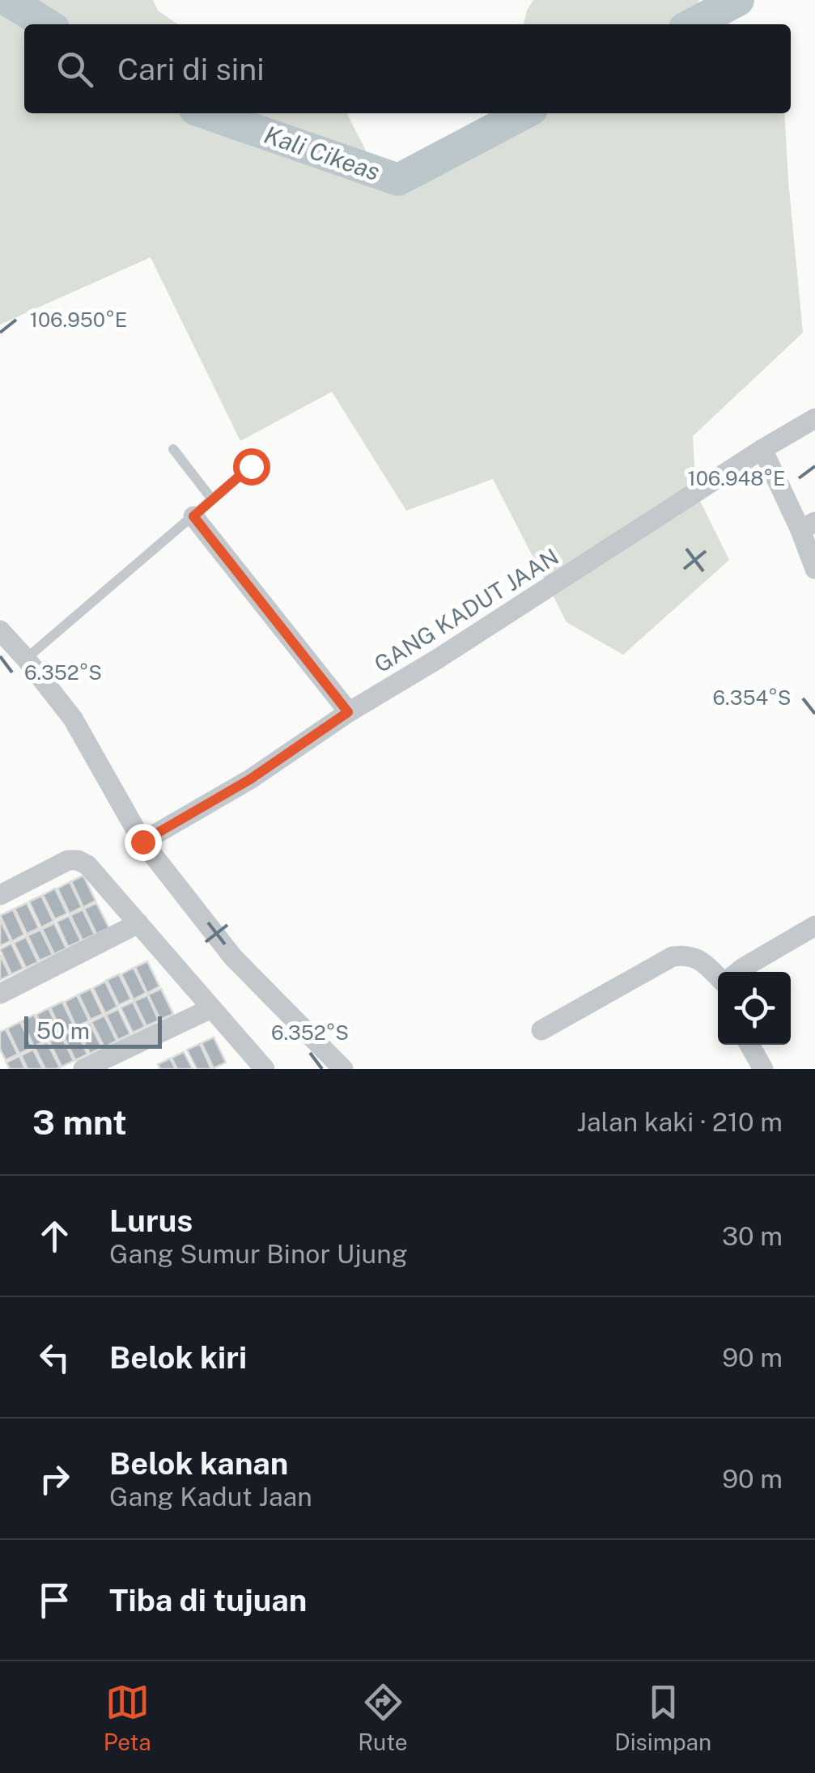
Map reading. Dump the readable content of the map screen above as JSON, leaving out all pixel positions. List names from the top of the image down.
{
  "streets": {
    "street": ["GANG KADUT JAAN"]
  },
  "water": ["Kali Cikeas"],
  "scale_bar": "50 m",
  "page": {
    "search": "Cari di sini",
    "scale": "50 m",
    "heading": ["3 mnt", "Jalan kaki · 210 m"],
    "list": [
      ["Lurus", "Gang Sumur Binor Ujung", "30 m"],
      ["Belok kiri", "90 m"],
      ["Belok kanan", "Gang Kadut Jaan", "90 m"],
      "Tiba di tujuan"
    ],
    "nav": ["Peta", "Rute", "Disimpan"]
  },
  "coordinates": [
    "106.950°E",
    "106.948°E",
    "6.352°S",
    "6.354°S"
  ]
}
